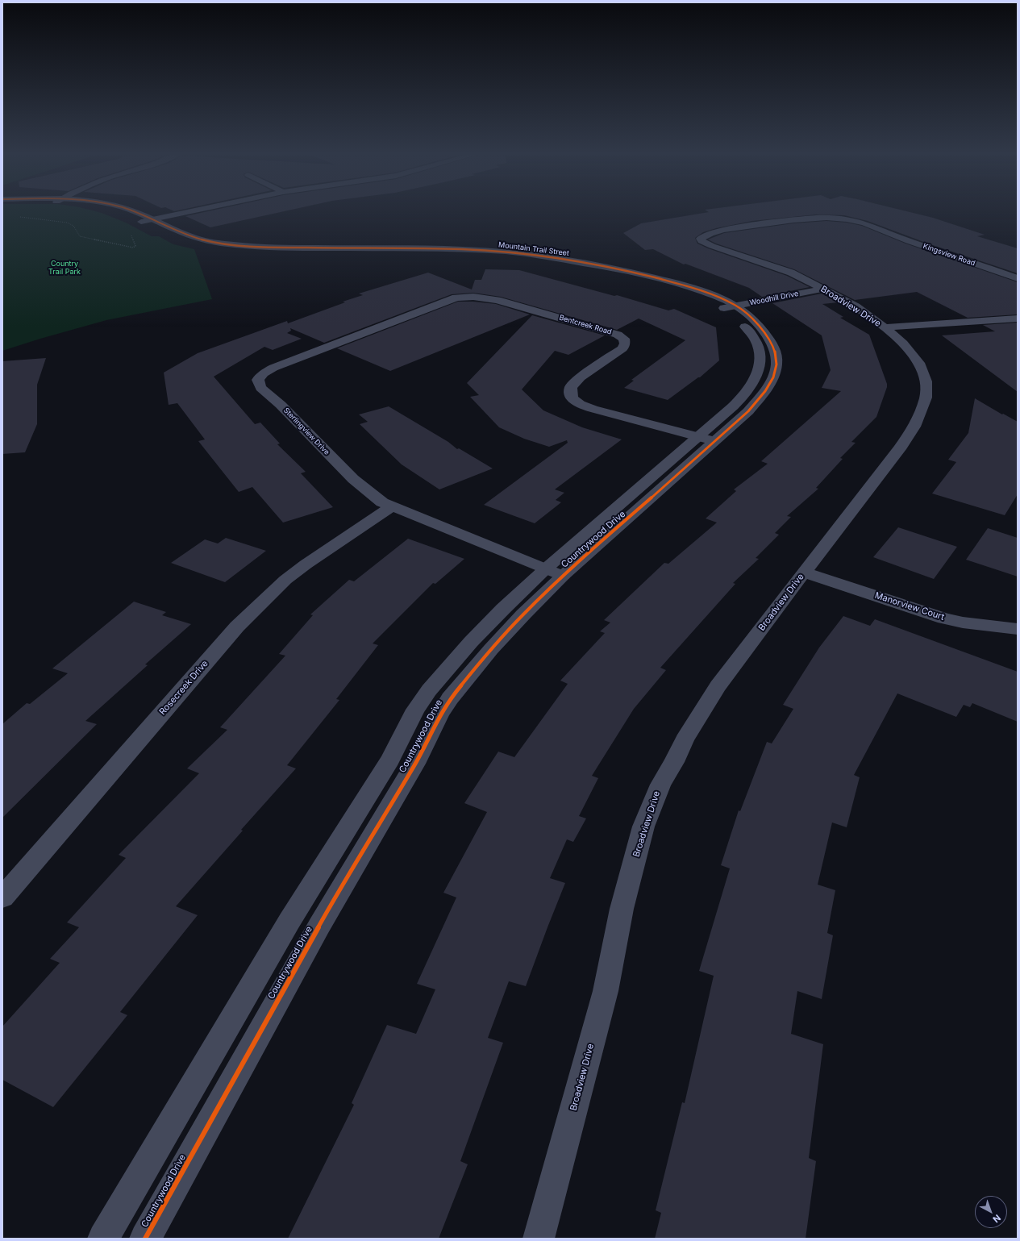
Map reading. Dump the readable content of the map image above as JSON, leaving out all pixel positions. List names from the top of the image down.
{
  "streets": {
    "street": [
      "Mountain Trail Street",
      "Kingsview Road",
      "Woodhill Drive",
      "Broadview Drive",
      "Bentcreek Road",
      "Sterlingview Drive",
      "Countrywood Drive",
      "Manorview Court",
      "Rosecreek Drive"
    ]
  },
  "crossings": [
    ["Mountain Trail Street", "Woodhill Drive"],
    ["Mountain Trail Street", "Countrywood Drive"],
    ["Kingsview Road", "Broadview Drive"],
    ["Woodhill Drive", "Broadview Drive"],
    ["Woodhill Drive", "Countrywood Drive"],
    ["Broadview Drive", "Manorview Court"],
    ["Bentcreek Road", "Sterlingview Drive"],
    ["Bentcreek Road", "Countrywood Drive"],
    ["Sterlingview Drive", "Countrywood Drive"],
    ["Sterlingview Drive", "Rosecreek Drive"]
  ],
  "parks": ["Country Trail Park"],
  "north": "bottom right"
}
